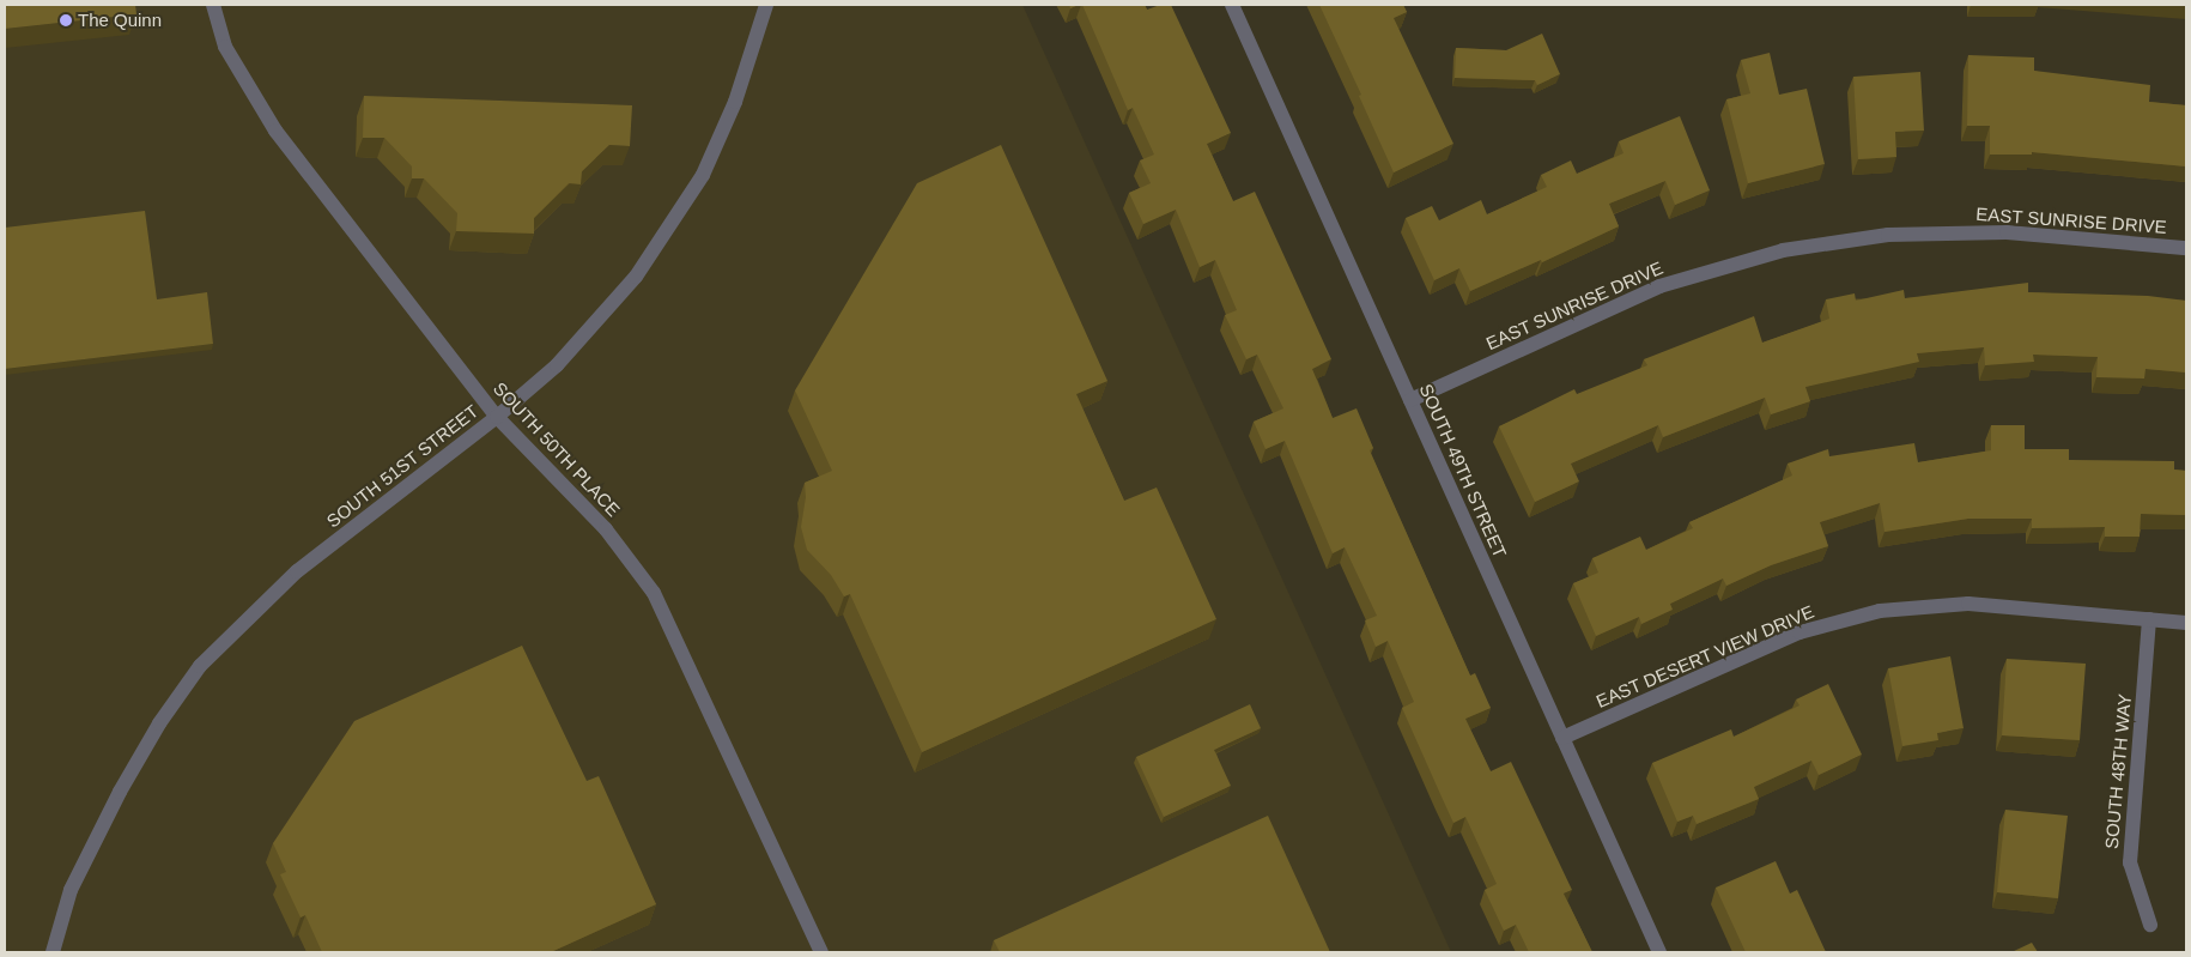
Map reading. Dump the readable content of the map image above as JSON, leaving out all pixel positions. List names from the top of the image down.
{
  "streets": {
    "street": [
      "EAST SUNRISE DRIVE",
      "SOUTH 50TH PLACE",
      "SOUTH 51ST STREET",
      "SOUTH 49TH STREET",
      "EAST DESERT VIEW DRIVE",
      "SOUTH 48TH WAY"
    ]
  },
  "crossings": [
    ["EAST SUNRISE DRIVE", "SOUTH 49TH STREET"],
    ["SOUTH 50TH PLACE", "SOUTH 51ST STREET"],
    ["SOUTH 49TH STREET", "EAST DESERT VIEW DRIVE"],
    ["EAST DESERT VIEW DRIVE", "SOUTH 48TH WAY"]
  ],
  "places": ["The Quinn"]
}
